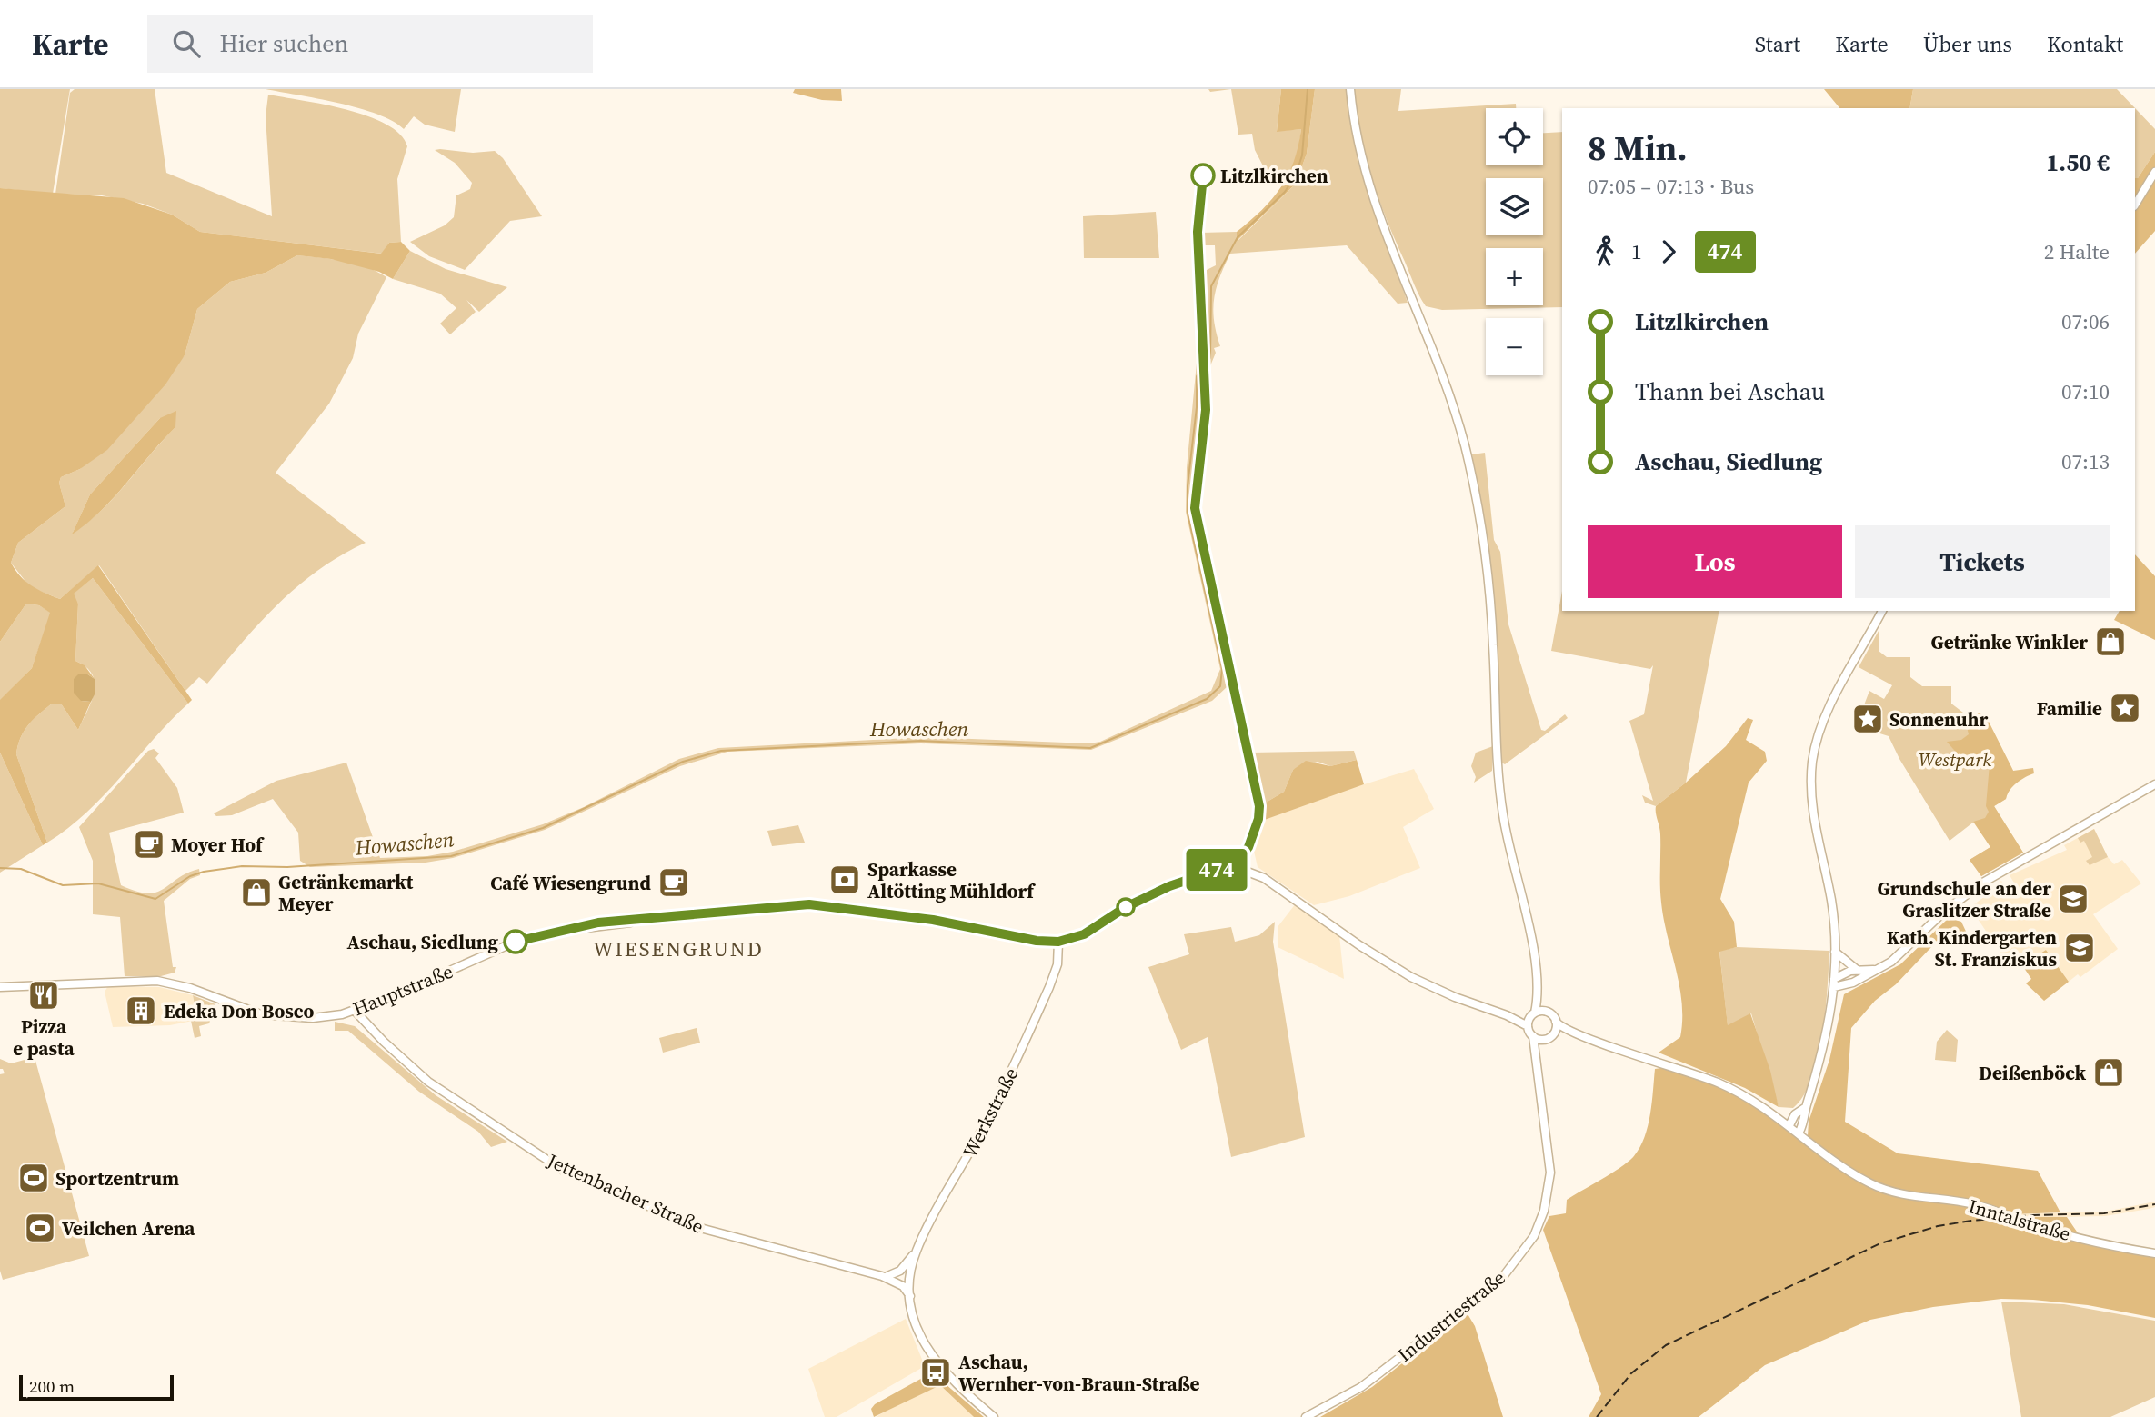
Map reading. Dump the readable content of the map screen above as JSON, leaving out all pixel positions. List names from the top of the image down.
{
  "streets": {
    "street": [
      "Hauptstraße",
      "Werkstraße",
      "Jettenbacher Straße",
      "Inntalstraße",
      "Industriestraße"
    ]
  },
  "crossings": [
    ["Hauptstraße", "Werkstraße"],
    ["Hauptstraße", "Jettenbacher Straße"],
    ["Werkstraße", "Jettenbacher Straße"]
  ],
  "districts": ["WIESENGRUND"],
  "water": ["Howaschen"],
  "parks": ["Westpark"],
  "places": {
    "other": ["Litzlkirchen", "Aschau, Siedlung"],
    "shop": ["Getränke Winkler", "Getränkemarkt Meyer", "Deißenböck"],
    "place": ["Familie", "Sonnenuhr"],
    "cafe": ["Moyer Hof", "Café Wiesengrund"],
    "bank": ["Sparkasse Altötting Mühldorf"],
    "school or university": ["Grundschule an der Graslitzer Straße", "Kath. Kindergarten St. Franziskus"],
    "restaurant": ["Pizza e pasta"],
    "building": ["Edeka Don Bosco"],
    "sports": ["Sportzentrum", "Veilchen Arena"],
    "bus stop": ["Aschau, Wernher-von-Braun-Straße"]
  },
  "lines": ["bus line 474"],
  "scale_bar": "200 m",
  "page": {
    "header": "Karte",
    "search": "Hier suchen",
    "nav": [
      "Start",
      "Karte",
      "Über uns",
      "Kontakt"
    ],
    "on_map": "474",
    "map_buttons": ["+", "−"],
    "heading": ["8 Min.", "07:05 – 07:13 · Bus", "1.50 €"],
    "legs": ["1", "474", "2 Halte"],
    "list": [
      {
        "name": "Litzlkirchen",
        "value": "07:06"
      },
      {
        "name": "Thann bei Aschau",
        "value": "07:10"
      },
      {
        "name": "Aschau, Siedlung",
        "value": "07:13"
      }
    ],
    "buttons": ["Los", "Tickets"],
    "scale": "200 m"
  }
}
